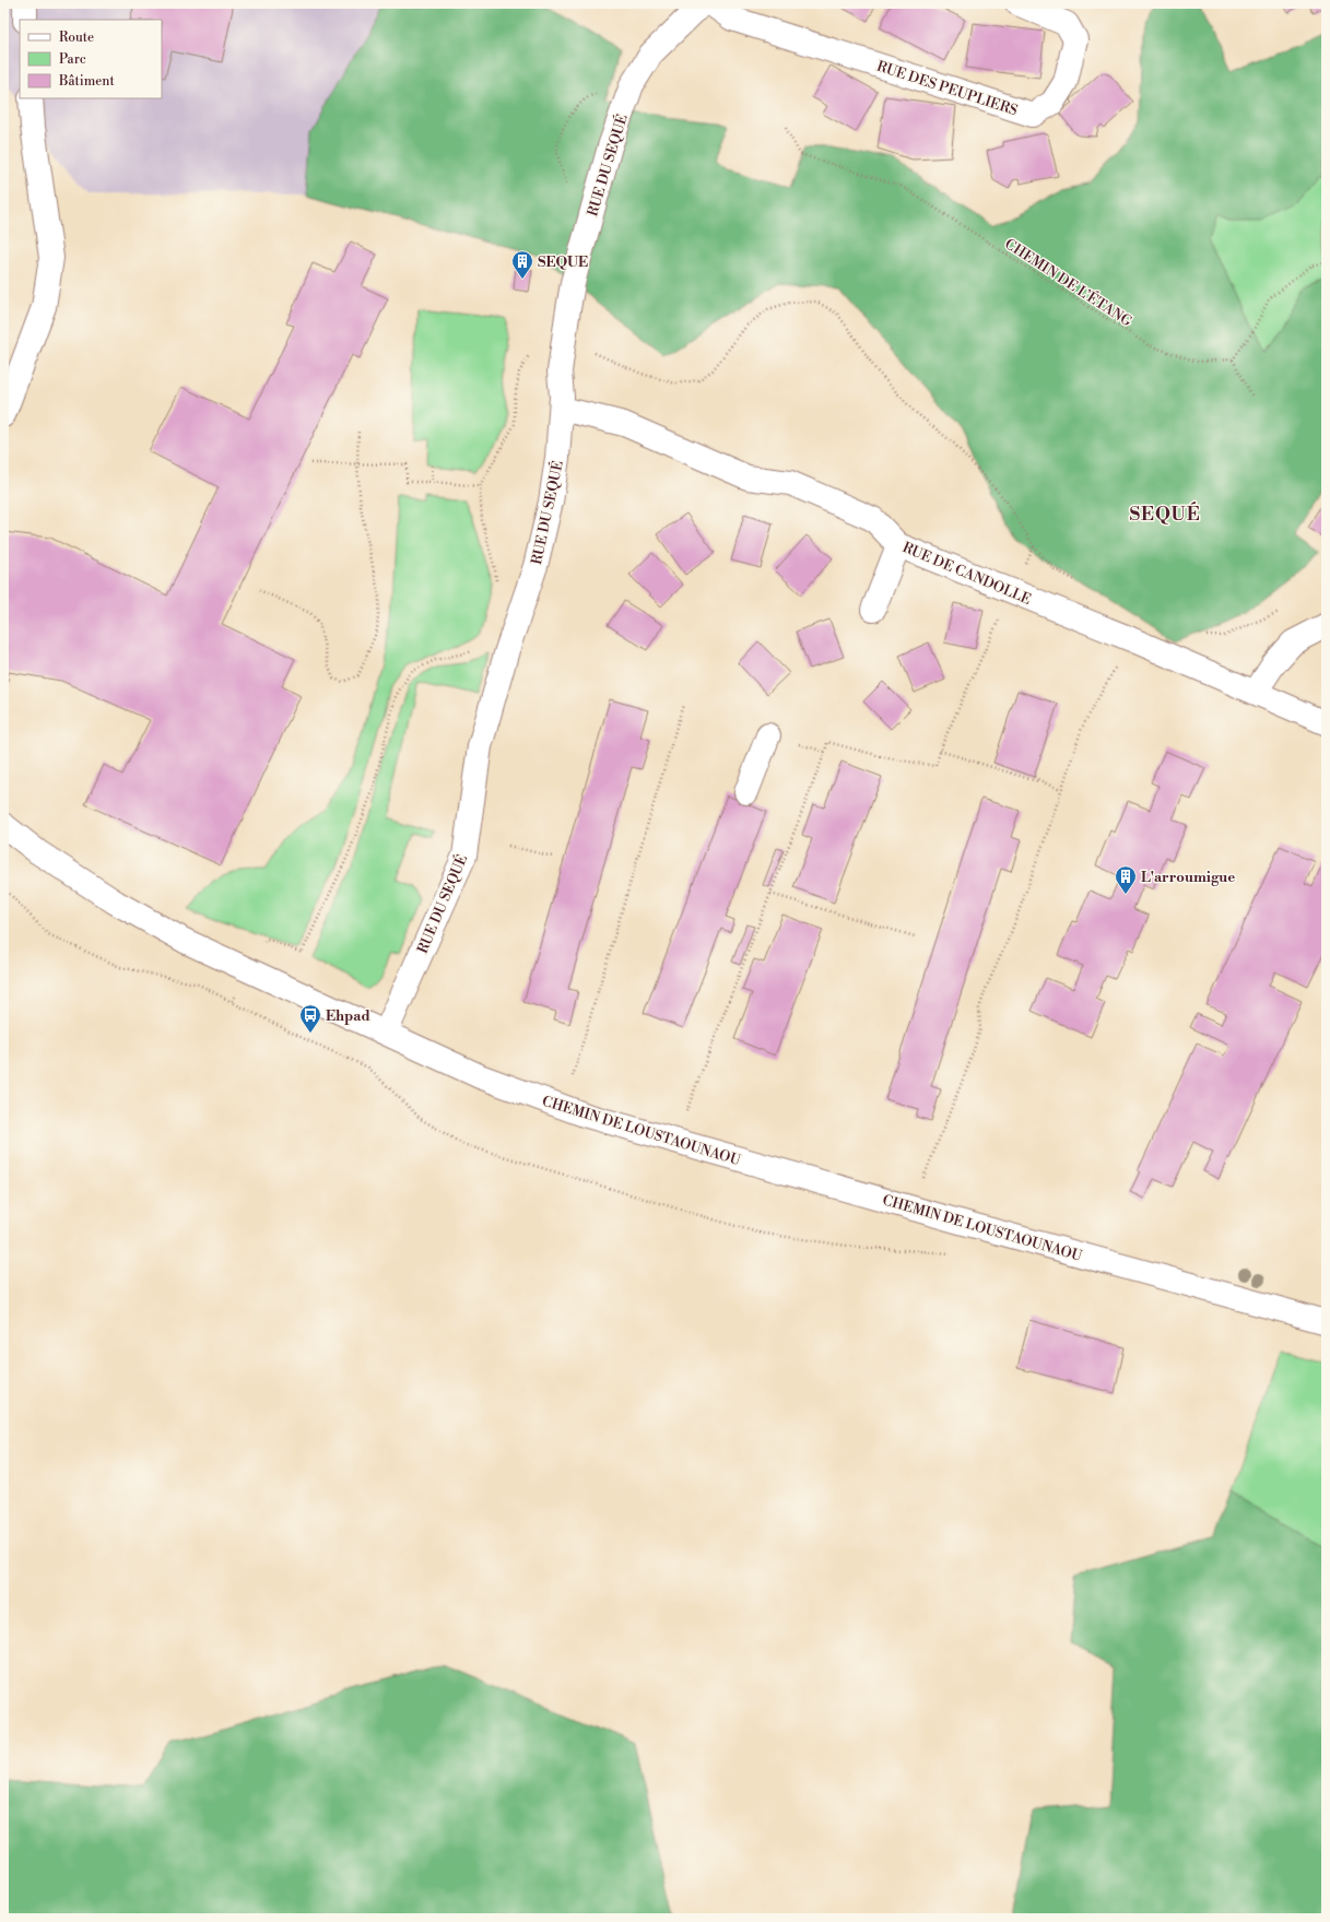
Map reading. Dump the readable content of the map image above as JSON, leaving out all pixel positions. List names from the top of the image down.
{
  "streets": {
    "street": [
      "RUE DES PEUPLIERS",
      "RUE DU SEQUÉ",
      "RUE DE CANDOLLE",
      "CHEMIN DE LOUSTAOUNAOU"
    ],
    "path": ["CHEMIN DE L’ÉTANG"]
  },
  "crossings": [
    ["RUE DU SEQUÉ", "RUE DE CANDOLLE"],
    ["RUE DU SEQUÉ", "CHEMIN DE LOUSTAOUNAOU"]
  ],
  "districts": ["SEQUÉ"],
  "places": {
    "building": ["SEQUE", "L'arroumigue"],
    "bus stop": ["Ehpad"]
  },
  "legend": ["Route", "Parc", "Bâtiment"]
}
